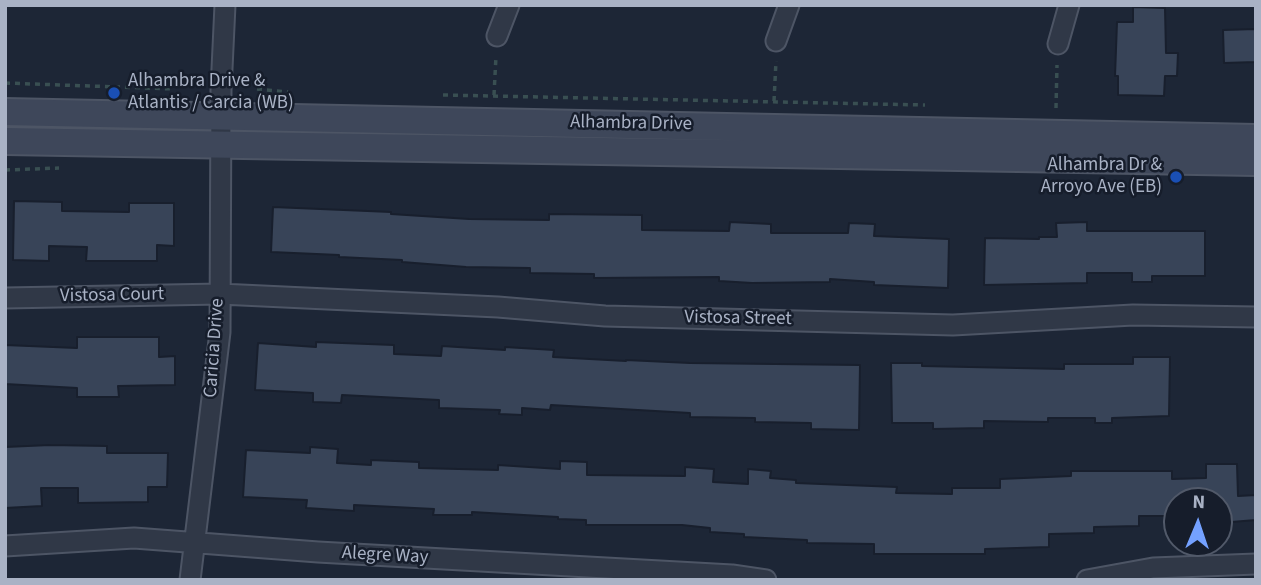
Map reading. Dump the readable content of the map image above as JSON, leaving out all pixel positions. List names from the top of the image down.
{
  "streets": {
    "main road": ["Alhambra Drive"],
    "street": [
      "Vistosa Court",
      "Vistosa Street",
      "Caricia Drive",
      "Alegre Way"
    ]
  },
  "crossings": [
    ["Alhambra Drive", "Caricia Drive"],
    ["Vistosa Court", "Vistosa Street"],
    ["Vistosa Court", "Caricia Drive"],
    ["Vistosa Street", "Caricia Drive"],
    ["Caricia Drive", "Alegre Way"]
  ],
  "places": ["Alhambra Drive & Atlantis / Carcia (WB)", "Alhambra Dr & Arroyo Ave (EB)"],
  "north": "top"
}
